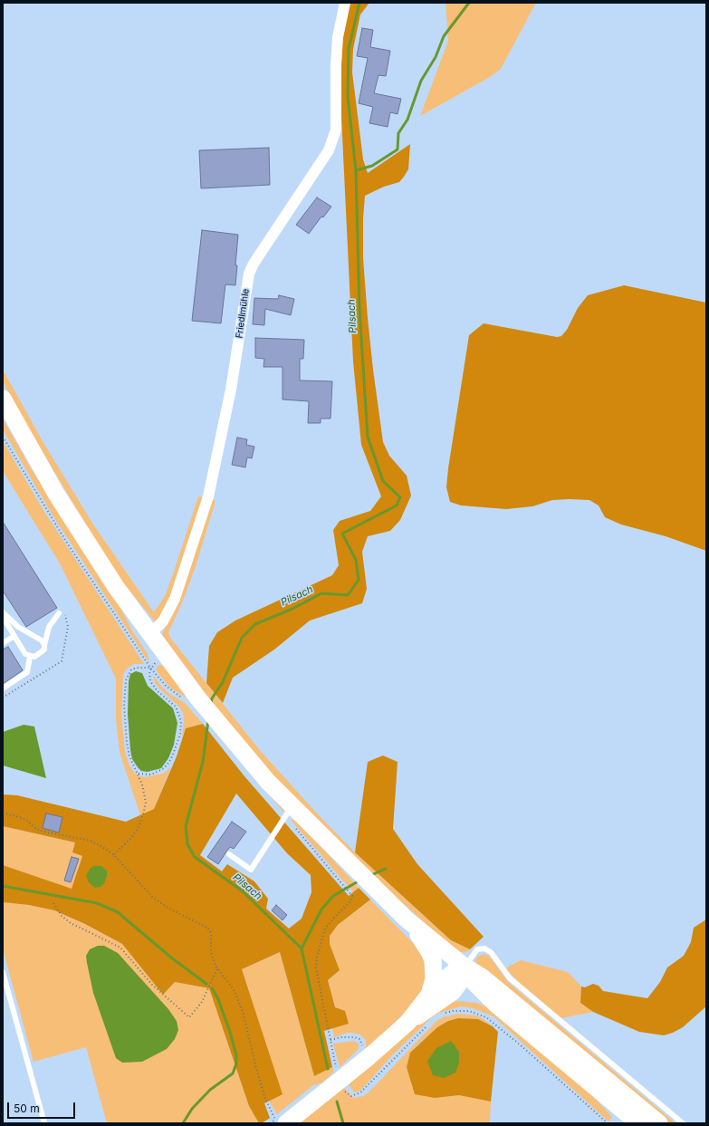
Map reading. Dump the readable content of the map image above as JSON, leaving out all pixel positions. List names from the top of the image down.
{
  "streets": {
    "street": ["Friedlmühle"]
  },
  "water": ["Pilsach"],
  "scale_bar": "50 m"
}
